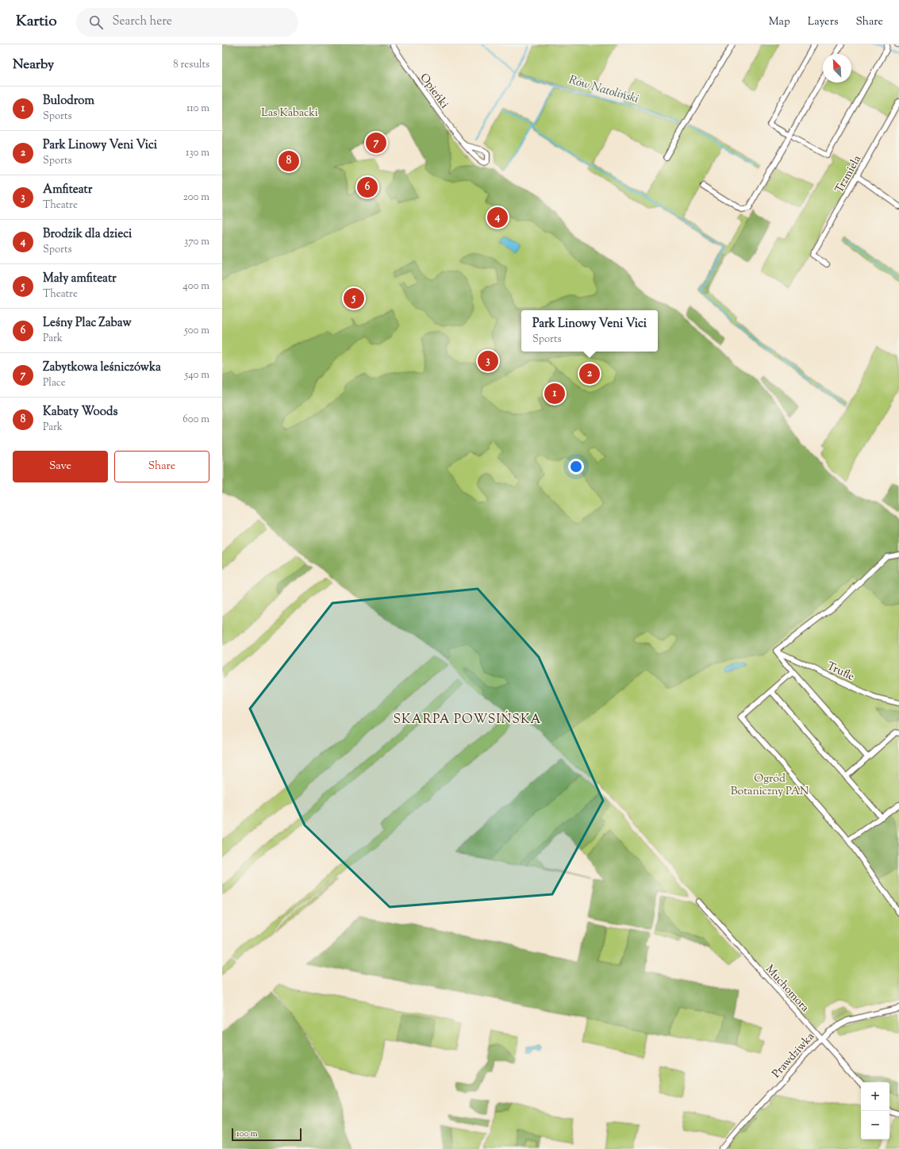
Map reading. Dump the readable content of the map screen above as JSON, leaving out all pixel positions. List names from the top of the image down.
{
  "streets": {
    "street": [
      "Opieńki",
      "Trzmiela",
      "Trufle",
      "Muchomora",
      "Prawdziwka"
    ]
  },
  "crossings": [
    ["Muchomora", "Prawdziwka"]
  ],
  "districts": ["SKARPA POWSIŃSKA"],
  "water": ["Rów Natoliński"],
  "parks": ["Las Kabacki", "Ogród Botaniczny PAN"],
  "scale_bar": "100 m",
  "north": "top left",
  "page": {
    "header": "Kartio",
    "search": "Search here",
    "nav": ["Map", "Layers", "Share"],
    "heading": ["Nearby", "8 results"],
    "list": [
      {
        "mark": "1",
        "name": "Bulodrom",
        "note": "Sports",
        "value": "110 m"
      },
      {
        "mark": "2",
        "name": "Park Linowy Veni Vici",
        "note": "Sports",
        "value": "130 m"
      },
      {
        "mark": "3",
        "name": "Amfiteatr",
        "note": "Theatre",
        "value": "200 m"
      },
      {
        "mark": "4",
        "name": "Brodzik dla dzieci",
        "note": "Sports",
        "value": "370 m"
      },
      {
        "mark": "5",
        "name": "Mały amfiteatr",
        "note": "Theatre",
        "value": "400 m"
      },
      {
        "mark": "6",
        "name": "Leśny Plac Zabaw",
        "note": "Park",
        "value": "500 m"
      },
      {
        "mark": "7",
        "name": "Zabytkowa leśniczówka",
        "note": "Place",
        "value": "540 m"
      },
      {
        "mark": "8",
        "name": "Kabaty Woods",
        "note": "Park",
        "value": "600 m"
      }
    ],
    "pins": [
      "7",
      "8",
      "6",
      "4",
      "5",
      "3",
      "2",
      "1"
    ],
    "popup": ["Park Linowy Veni Vici", "Sports"],
    "buttons": ["Save", "Share"],
    "map_buttons": ["+", "−"],
    "scale": "100 m"
  }
}
